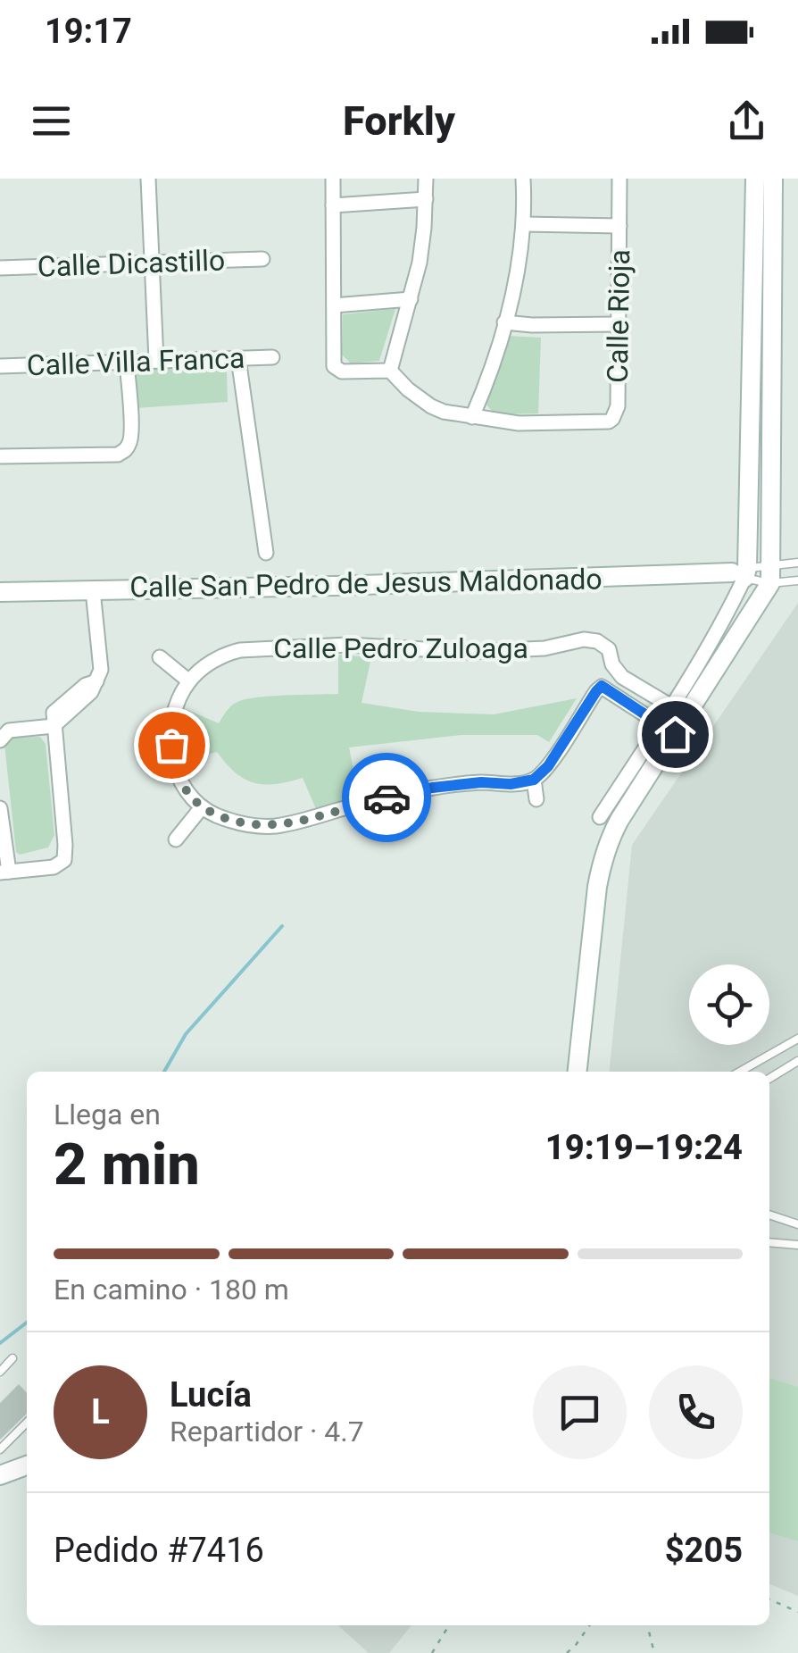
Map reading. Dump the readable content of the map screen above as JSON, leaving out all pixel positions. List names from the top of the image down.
{
  "streets": {
    "street": [
      "Calle Dicastillo",
      "Calle Rioja",
      "Calle Villa Franca",
      "Calle San Pedro de Jesus Maldonado",
      "Calle Pedro Zuloaga"
    ]
  },
  "page": {
    "status": "19:17",
    "header": "Forkly",
    "heading": ["2 min", "Llega en", "19:19–19:24"],
    "panel": [
      "Lucía",
      "Repartidor · 4.7",
      "Pedido #7416",
      "$205"
    ],
    "bar": "En camino · 180 m",
    "round": "L"
  }
}
